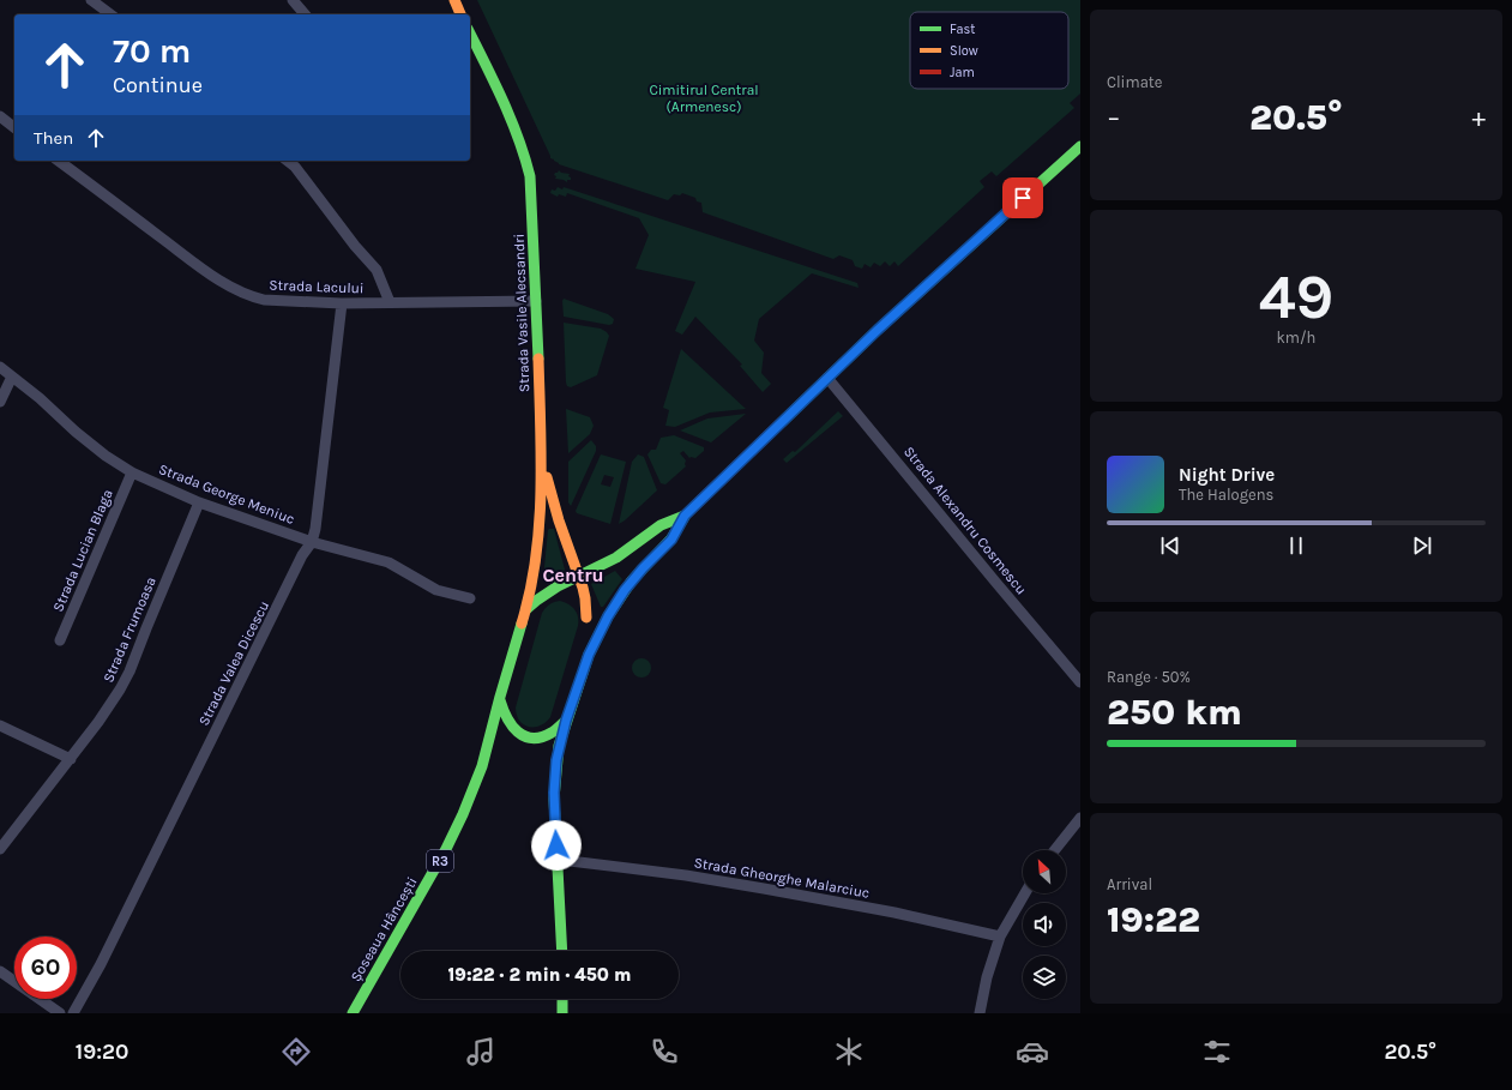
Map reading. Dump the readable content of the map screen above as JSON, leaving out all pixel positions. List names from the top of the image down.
{
  "streets": {
    "main road": ["Strada Vasile Alecsandri", "R3", "Șoseaua Hâncești"],
    "street": [
      "Strada Lacului",
      "Strada George Meniuc",
      "Strada Alexandru Cosmescu",
      "Strada Lucian Blaga",
      "Strada Frumoasa",
      "Strada Valea Dicescu",
      "Strada Gheorghe Malarciuc"
    ]
  },
  "crossings": [
    ["Strada Lacului", "Strada Vasile Alecsandri"],
    ["Strada Lacului", "Strada Valea Dicescu"],
    ["Strada Vasile Alecsandri", "R3"],
    ["Strada George Meniuc", "Strada Lucian Blaga"],
    ["Strada George Meniuc", "Strada Frumoasa"],
    ["Strada George Meniuc", "Strada Valea Dicescu"],
    ["R3", "Șoseaua Hâncești"]
  ],
  "districts": ["Centru"],
  "parks": ["Cimitirul Central (Armenesc)"],
  "legend": ["Fast", "Slow", "Jam"],
  "north": "top left",
  "page": {
    "tile": [
      "Climate",
      ["49", "km/h"],
      ["Range · 50%", "250 km"],
      ["Arrival", "19:22"]
    ],
    "turn": ["70 m", "Continue"],
    "heat": ["−", "20.5°", "+"],
    "then": "Then",
    "song": ["Night Drive", "The Halogens"],
    "limit": "60",
    "trip": "19:22 · 2 min · 450 m",
    "tabs": ["19:20", "20.5°"]
  }
}
